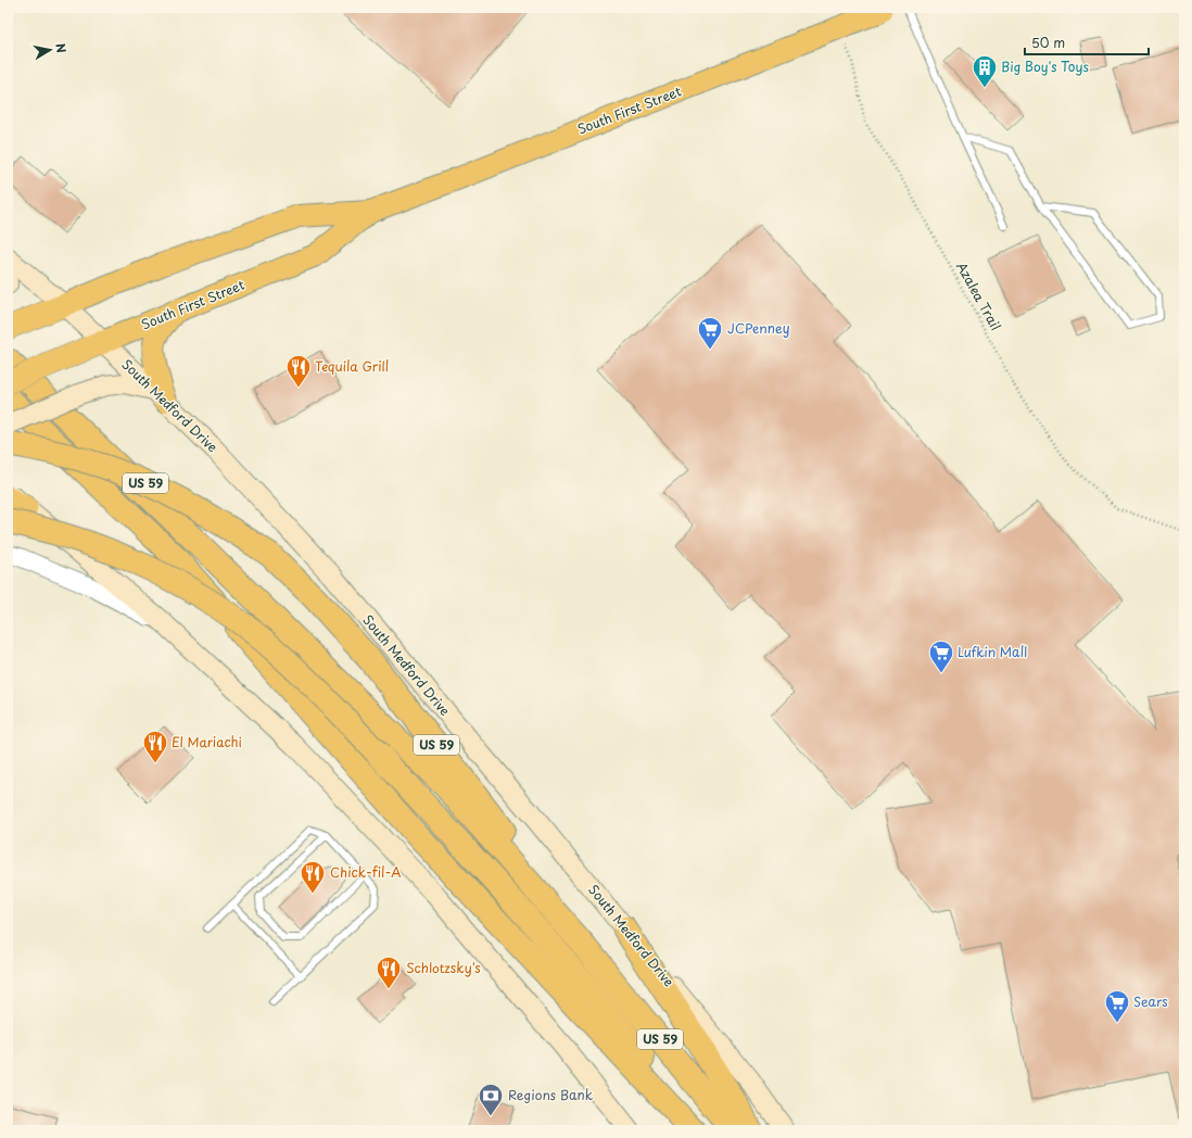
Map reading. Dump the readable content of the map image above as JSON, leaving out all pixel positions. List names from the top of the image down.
{
  "streets": {
    "highway": ["South First Street", "US 59"],
    "main road": ["South Medford Drive"],
    "path": ["Azalea Trail"]
  },
  "crossings": [
    ["South First Street", "South Medford Drive"]
  ],
  "places": {
    "building": ["Big Boy's Toys"],
    "supermarket": ["JCPenney", "Lufkin Mall", "Sears"],
    "restaurant": [
      "Tequila Grill",
      "El Mariachi",
      "Chick-fil-A",
      "Schlotzsky's"
    ],
    "bank": ["Regions Bank"]
  },
  "scale_bar": "50 m",
  "north": "right"
}
